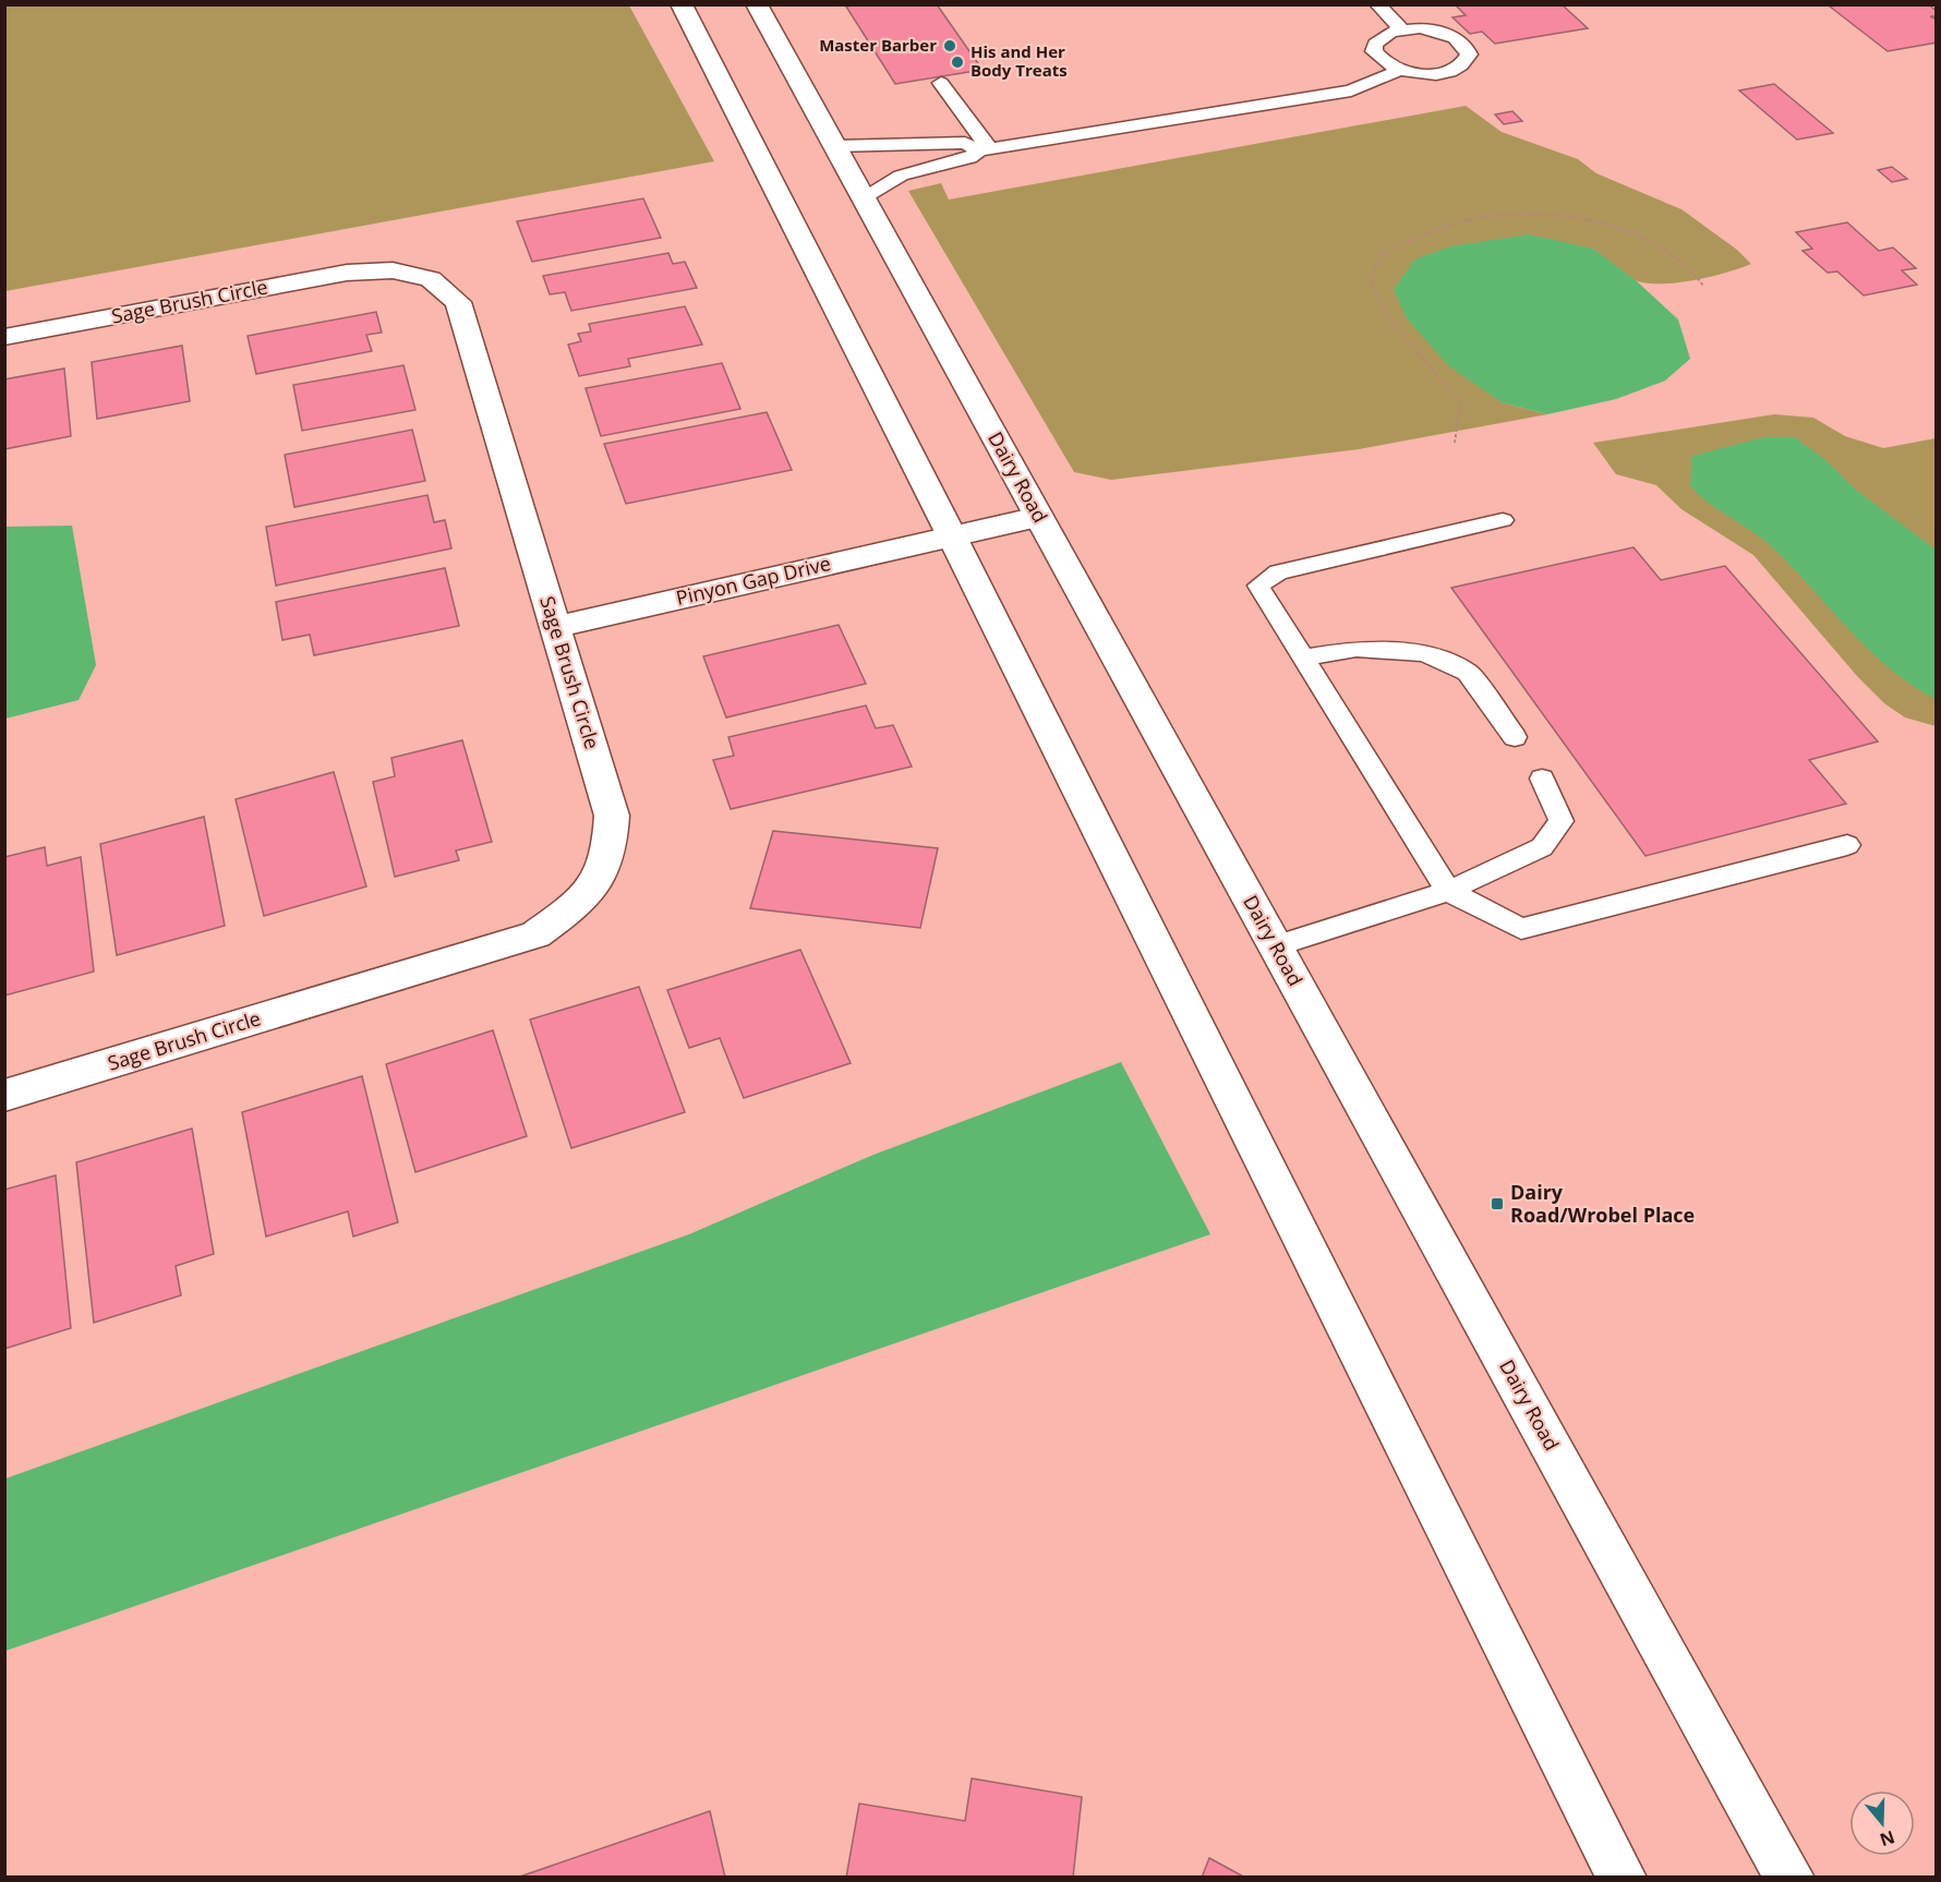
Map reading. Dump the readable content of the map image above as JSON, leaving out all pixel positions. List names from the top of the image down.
{
  "streets": {
    "street": ["Sage Brush Circle", "Dairy Road", "Pinyon Gap Drive"]
  },
  "crossings": [
    ["Sage Brush Circle", "Pinyon Gap Drive"],
    ["Dairy Road", "Pinyon Gap Drive"]
  ],
  "places": {
    "other": ["Master Barber", "His and Her Body Treats"],
    "transit": ["Dairy Road/Wrobel Place"]
  },
  "north": "bottom"
}
